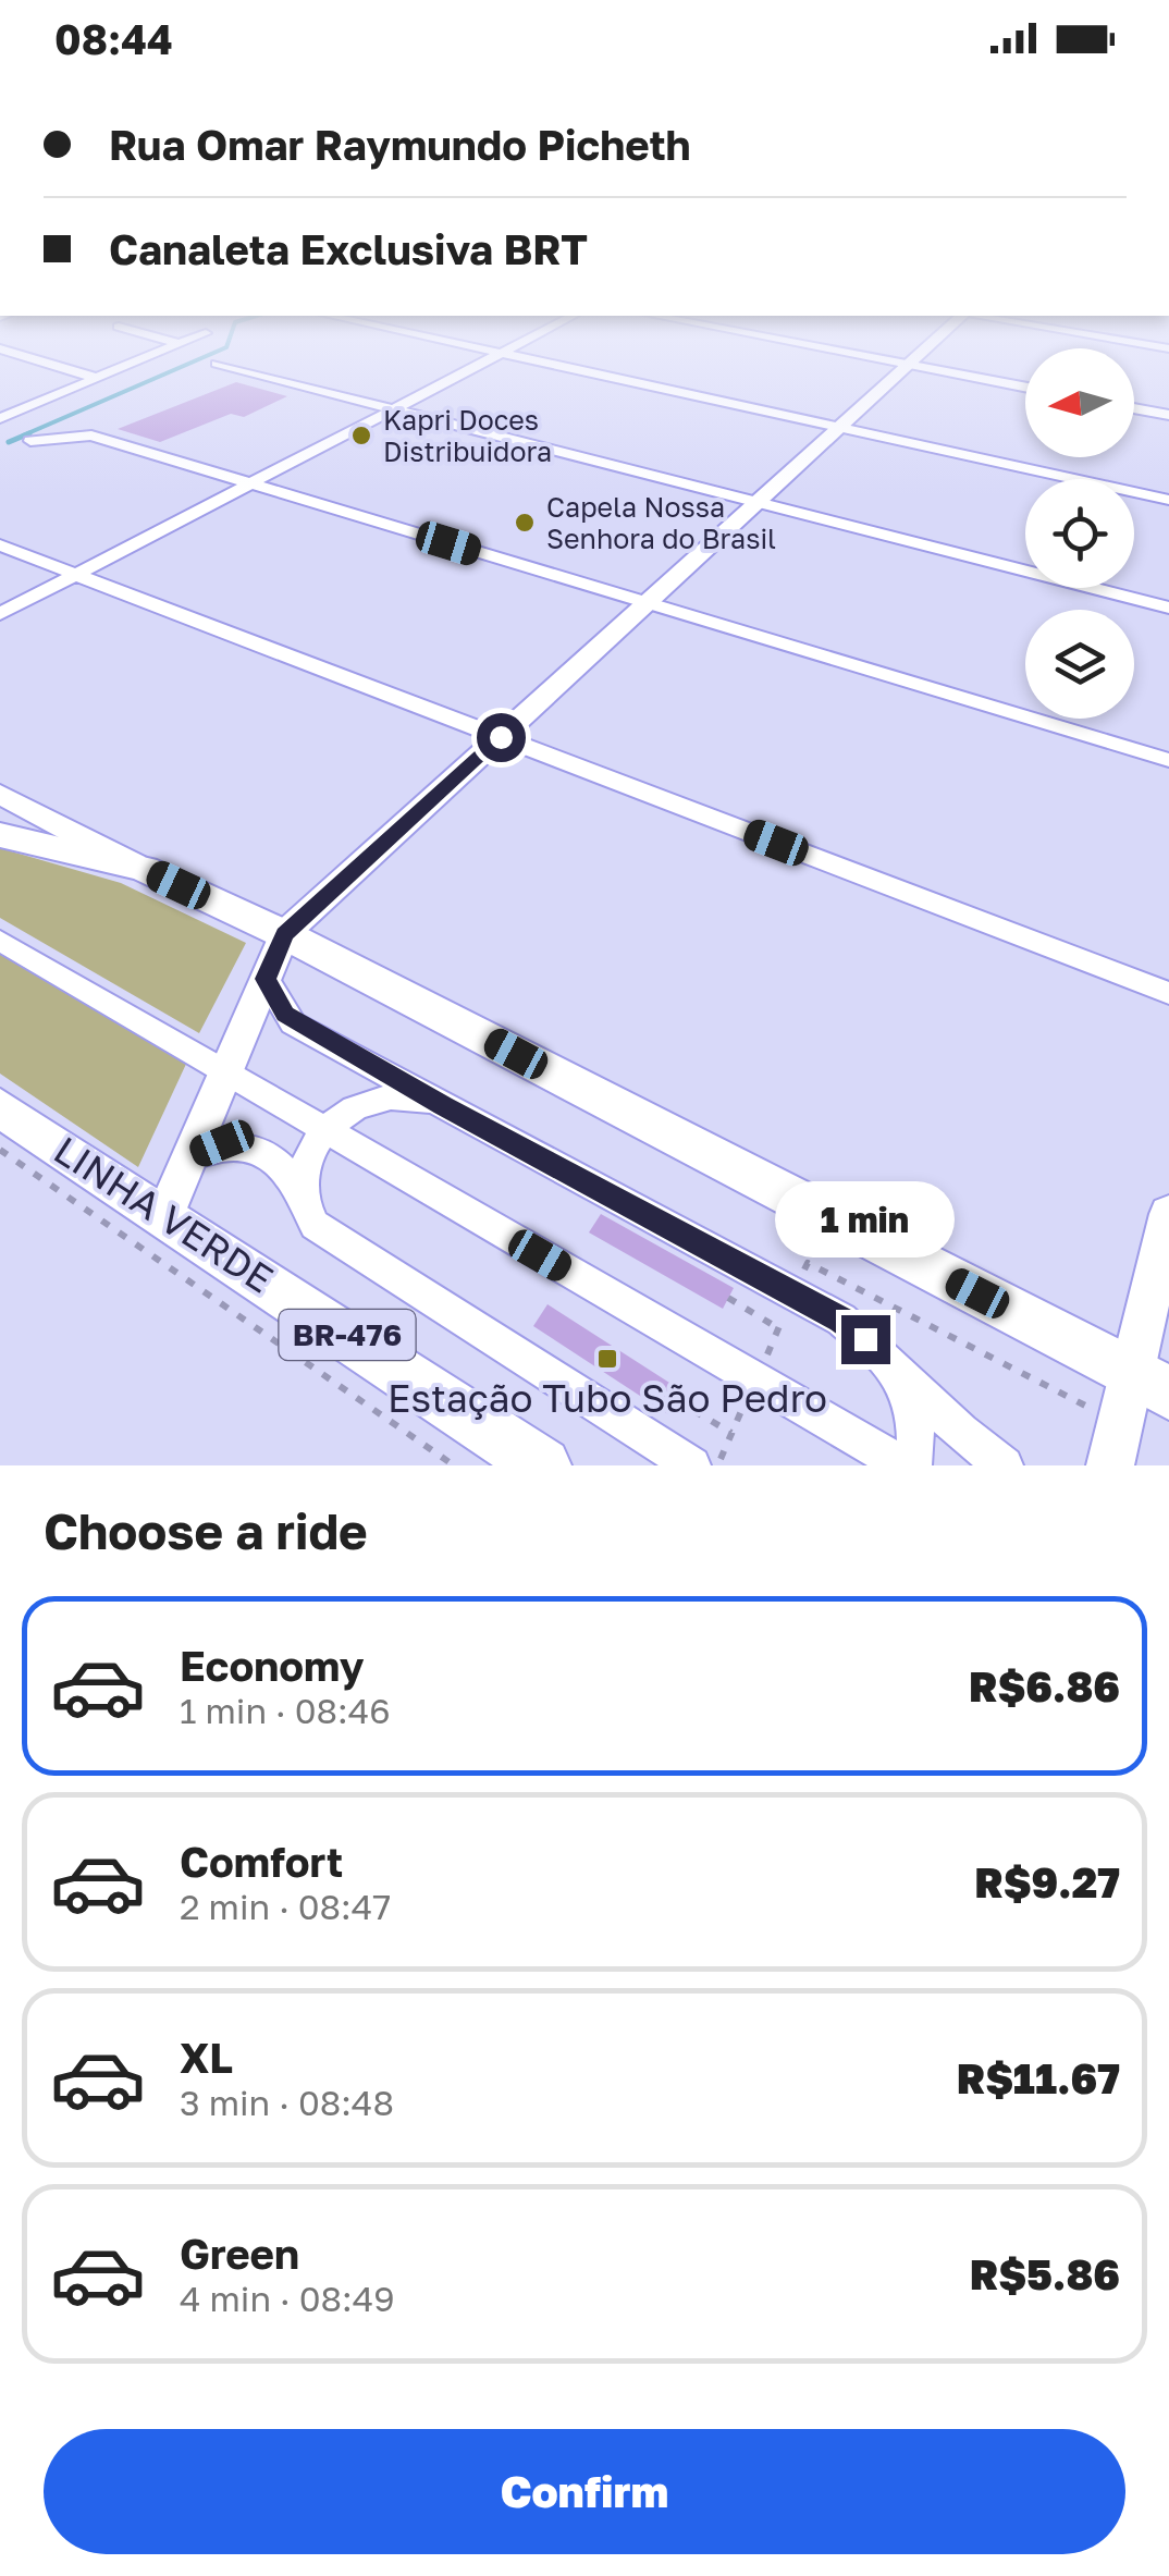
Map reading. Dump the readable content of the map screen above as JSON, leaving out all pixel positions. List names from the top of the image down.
{
  "streets": {
    "highway": ["LINHA VERDE", "BR-476"]
  },
  "places": {
    "other": ["Kapri Doces Distribuidora", "Capela Nossa Senhora do Brasil"],
    "transit": ["Estação Tubo São Pedro"]
  },
  "north": "left",
  "page": {
    "status": "08:44",
    "banner": ["Rua Omar Raymundo Picheth", "Canaleta Exclusiva BRT"],
    "bubble": "1 min",
    "heading": "Choose a ride",
    "list": [
      {
        "name": "Economy",
        "note": "1 min · 08:46",
        "value": "R$6.86"
      },
      {
        "name": "Comfort",
        "note": "2 min · 08:47",
        "value": "R$9.27"
      },
      {
        "name": "XL",
        "note": "3 min · 08:48",
        "value": "R$11.67"
      },
      {
        "name": "Green",
        "note": "4 min · 08:49",
        "value": "R$5.86"
      }
    ],
    "buttons": "Confirm"
  }
}
